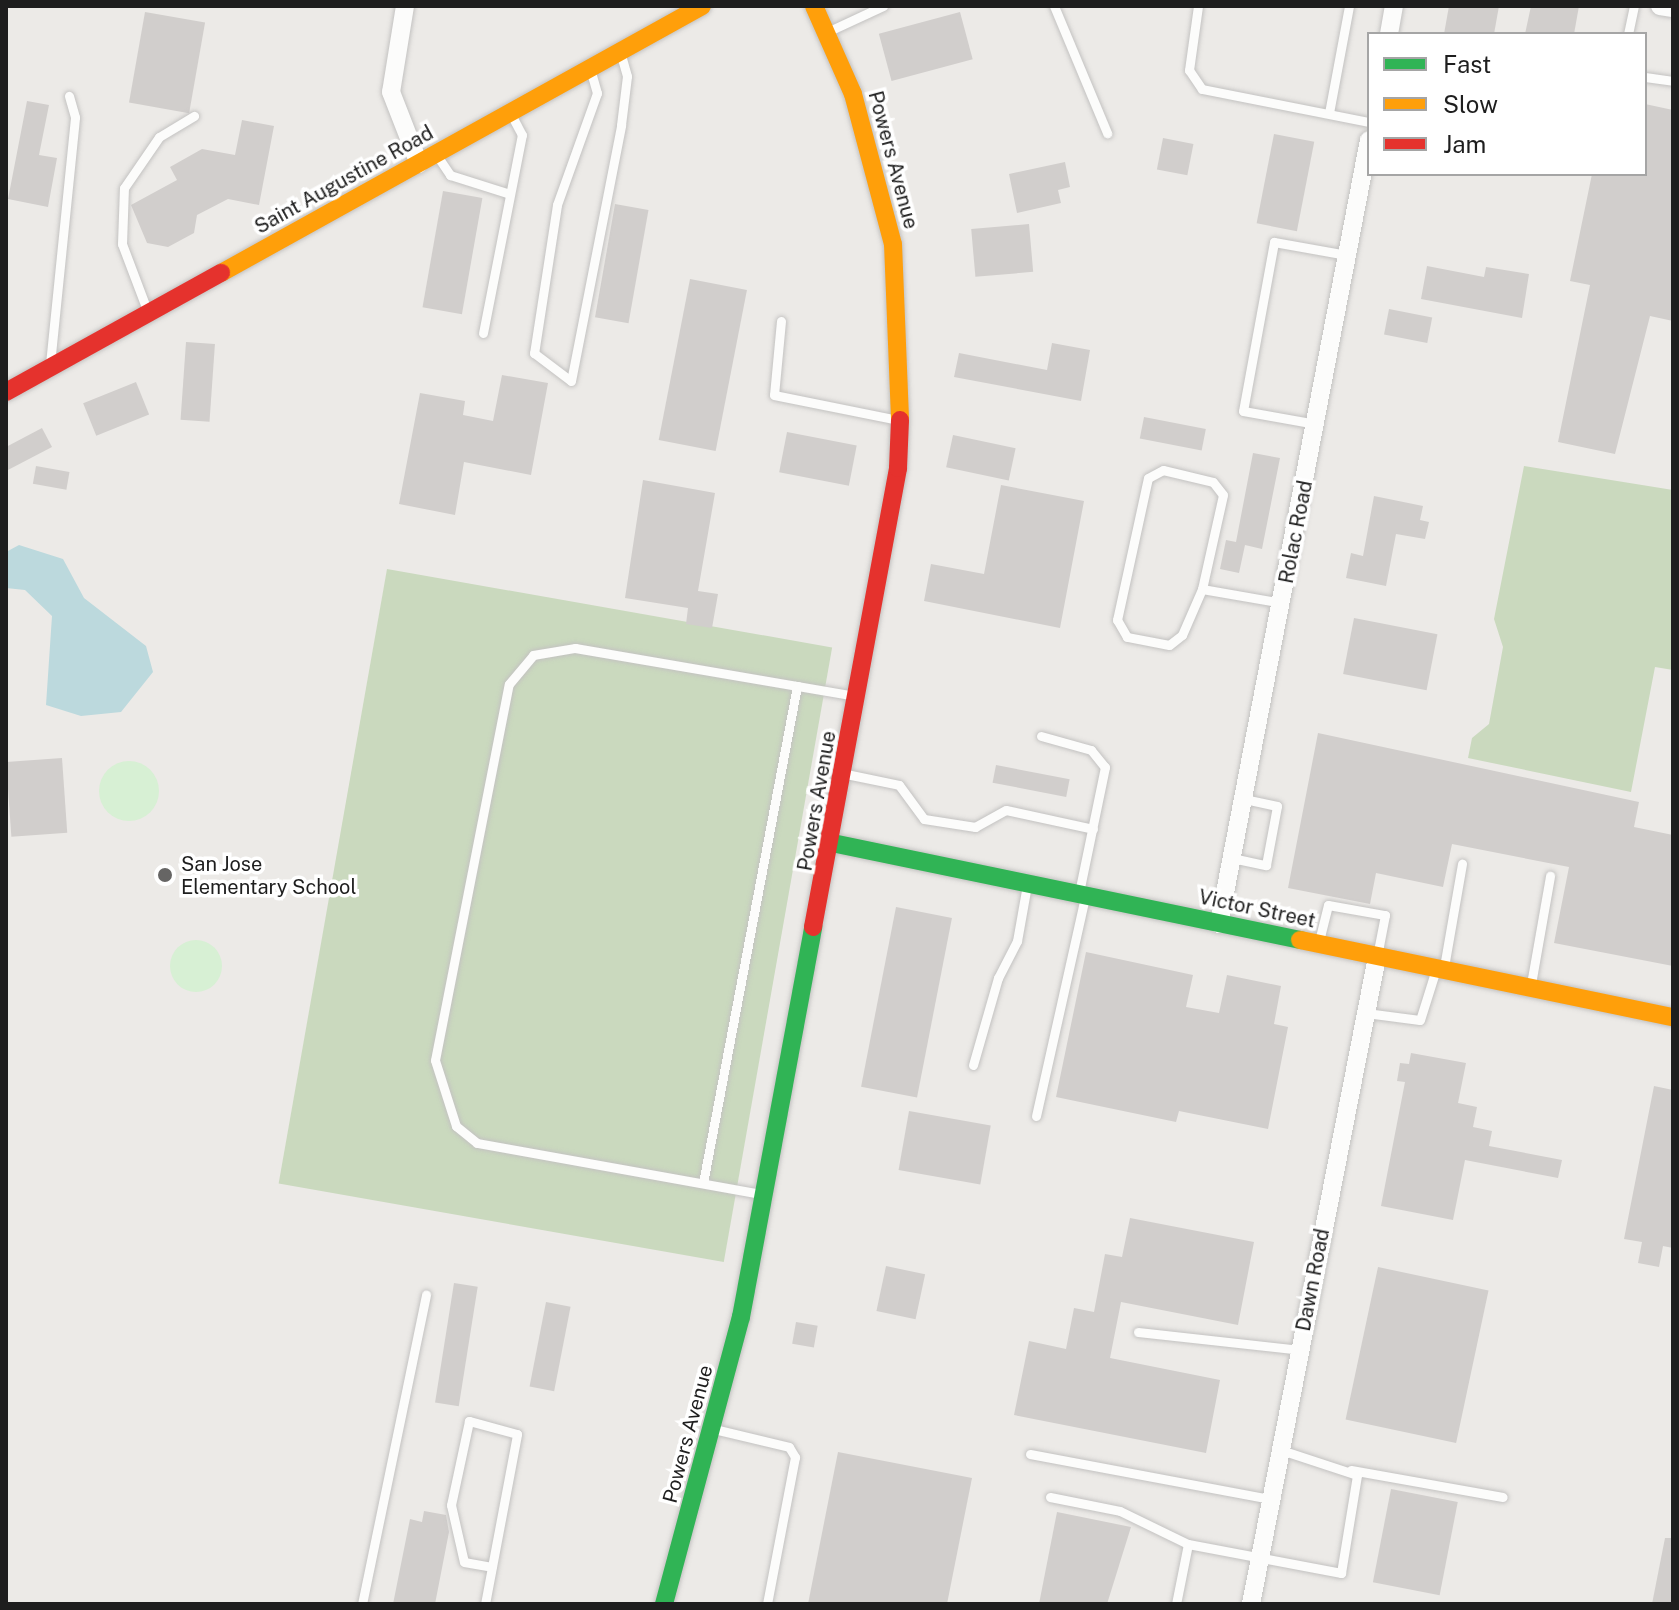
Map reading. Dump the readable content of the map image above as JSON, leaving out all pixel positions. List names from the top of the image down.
{
  "streets": {
    "street": [
      "Powers Avenue",
      "Saint Augustine Road",
      "Rolac Road",
      "Victor Street",
      "Dawn Road"
    ]
  },
  "crossings": [
    ["Powers Avenue", "Victor Street"],
    ["Rolac Road", "Victor Street"],
    ["Victor Street", "Dawn Road"]
  ],
  "places": ["San Jose Elementary School"],
  "legend": ["Fast", "Slow", "Jam"]
}
